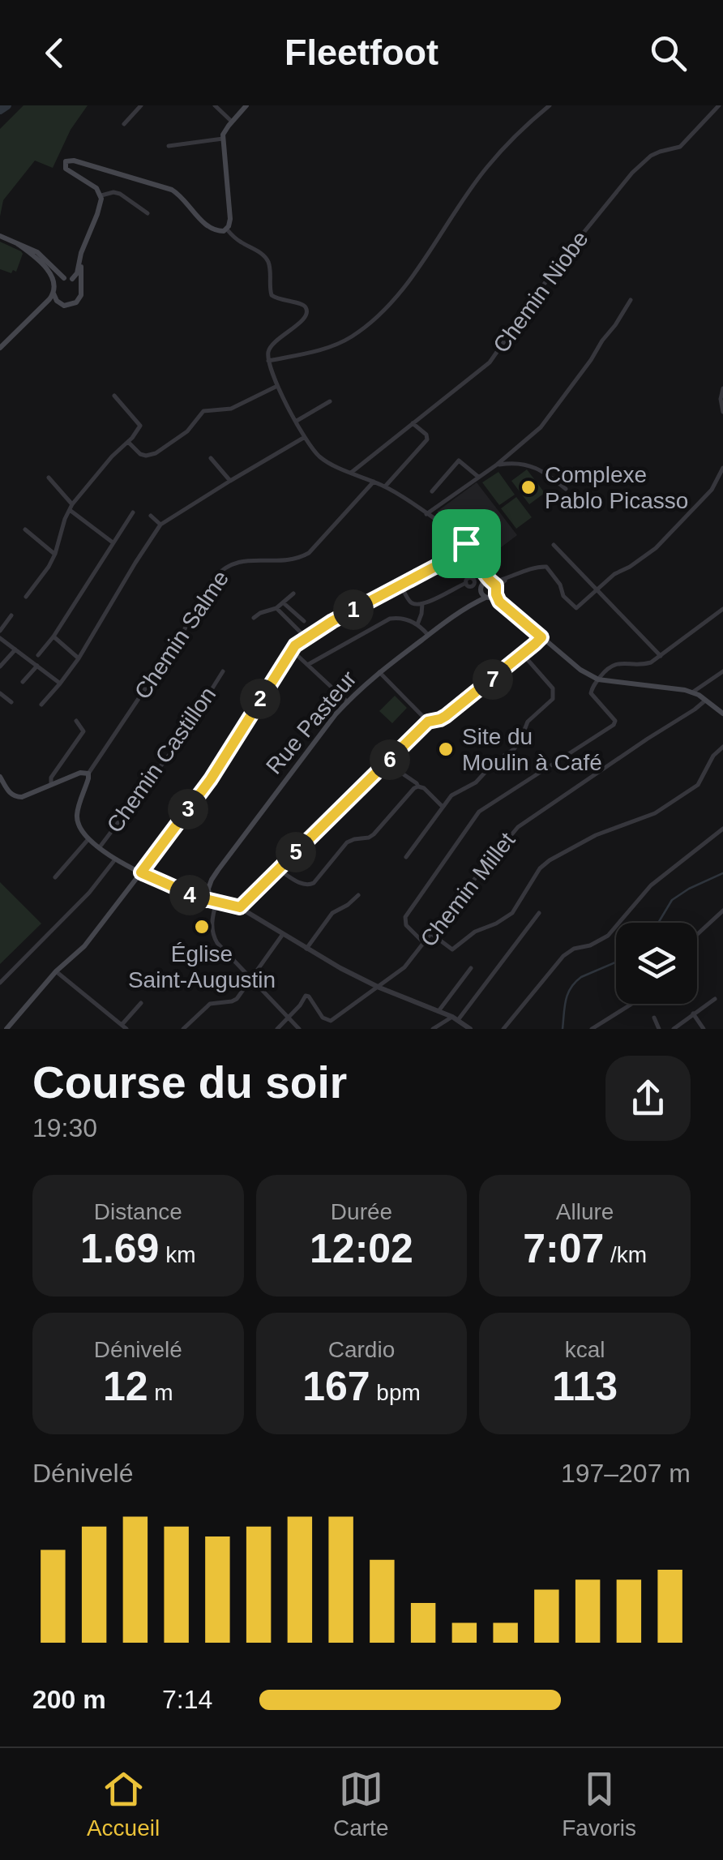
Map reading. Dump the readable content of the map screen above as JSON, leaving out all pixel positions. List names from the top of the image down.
{
  "streets": {
    "main road": ["Rue Pasteur"],
    "street": [
      "Chemin Niobe",
      "Chemin Salme",
      "Chemin Castillon",
      "Chemin Millet"
    ]
  },
  "places": ["Complexe Pablo Picasso", "Site du Moulin à Café", "Église Saint-Augustin"],
  "page": {
    "header": "Fleetfoot",
    "pins": [
      "1",
      "7",
      "2",
      "6",
      "3",
      "5",
      "4"
    ],
    "heading": ["Course du soir", "19:30"],
    "stats": [
      ["Distance", "1.69 km"],
      ["Durée", "12:02"],
      ["Allure", "7:07 /km"],
      ["Dénivelé", "12 m"],
      ["Cardio", "167 bpm"],
      ["kcal", "113"]
    ],
    "chart": ["Dénivelé", "197–207 m"],
    "list": [
      {
        "name": "200 m",
        "note": "7:14"
      }
    ],
    "tabs": ["Accueil", "Carte", "Favoris"]
  }
}
